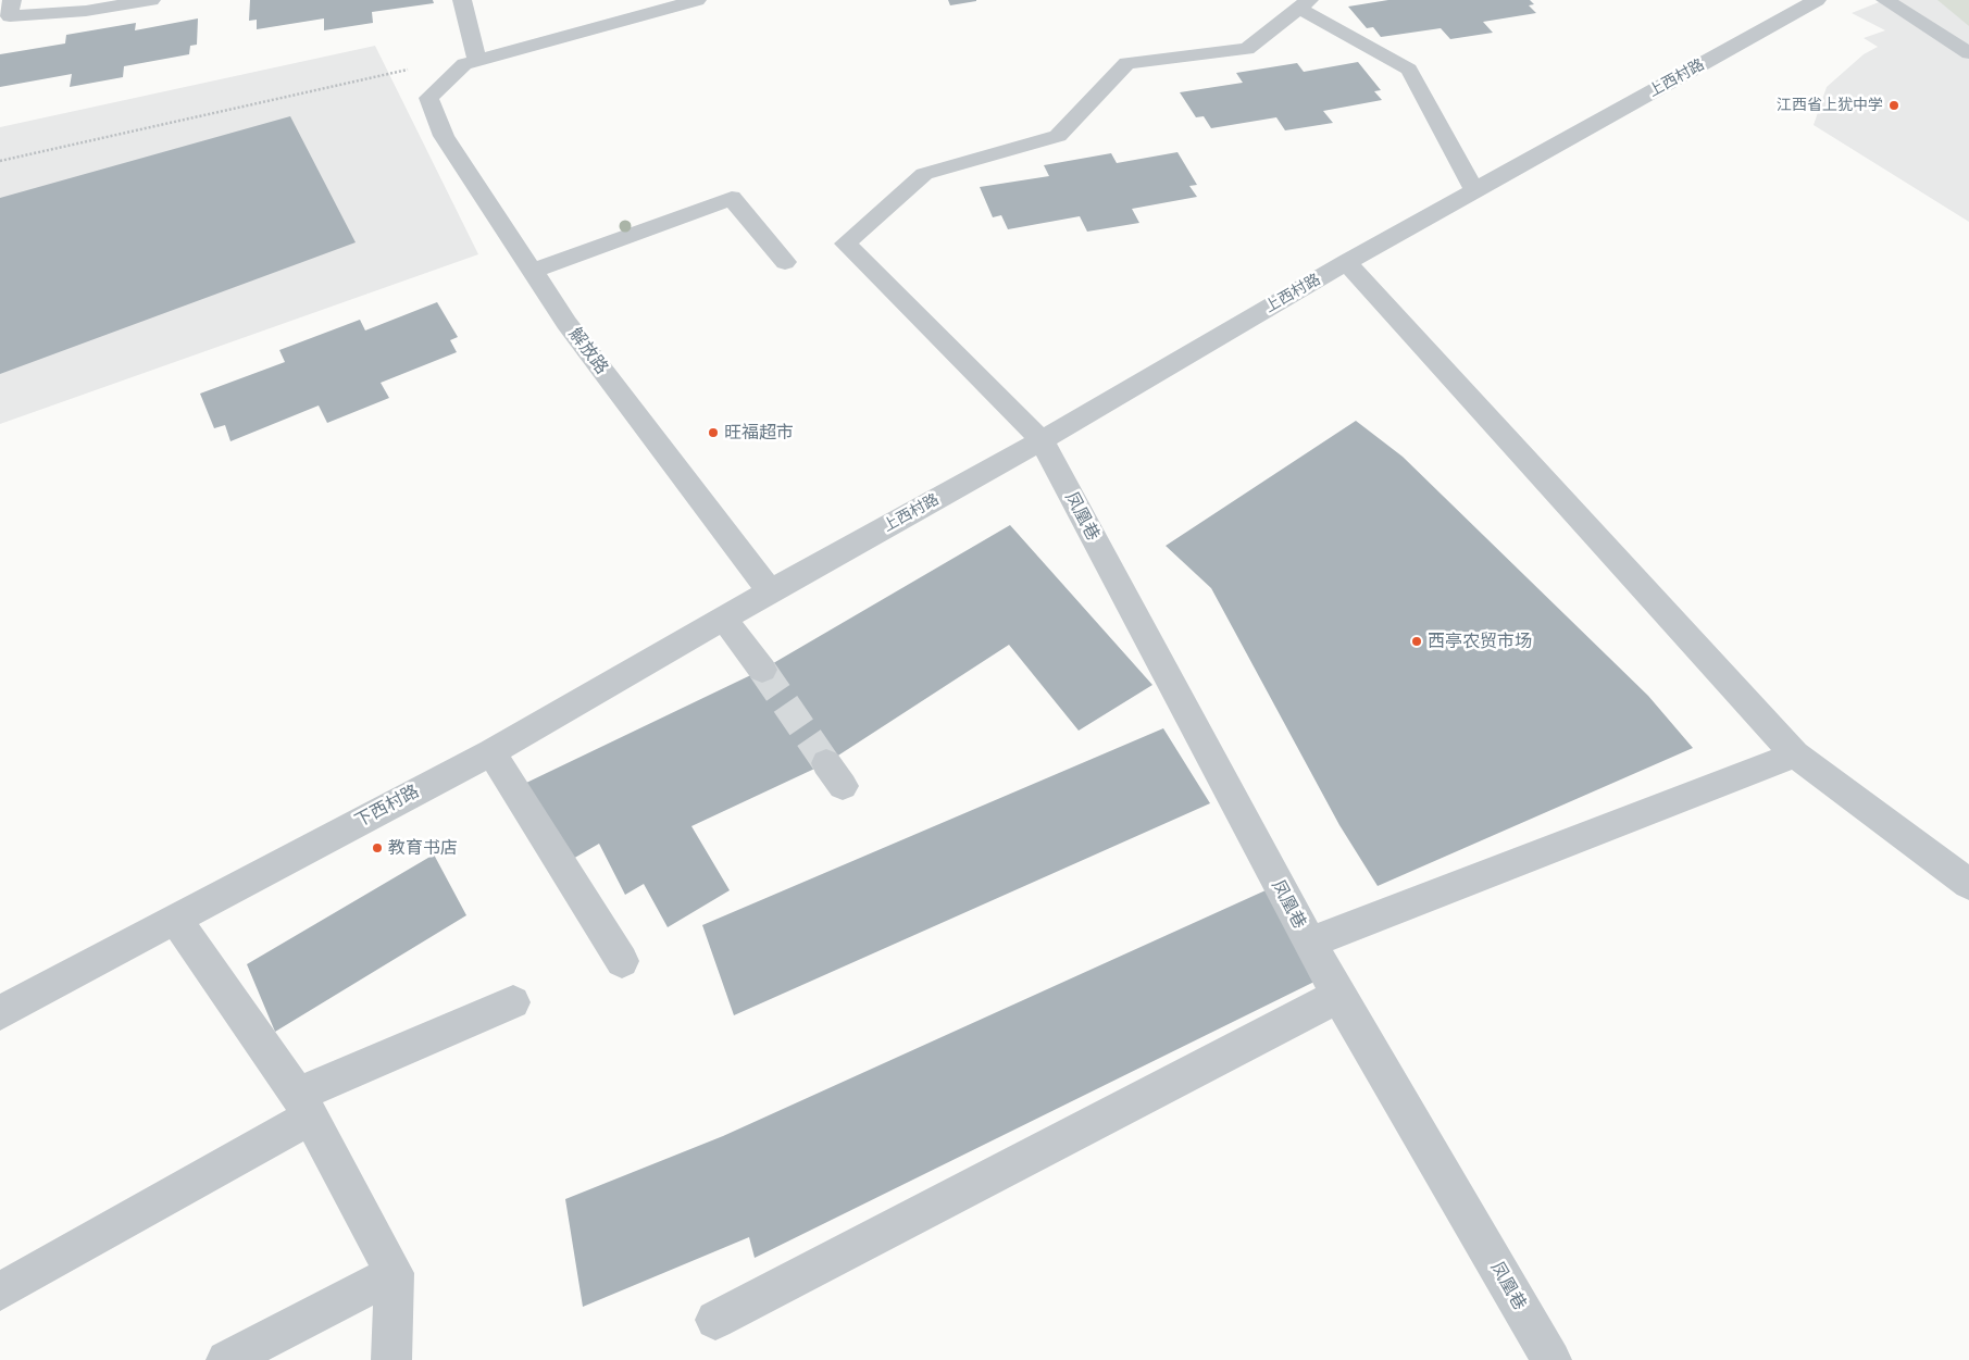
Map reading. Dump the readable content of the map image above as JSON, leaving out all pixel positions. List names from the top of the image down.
{
  "streets": {
    "street": [
      "上西村路",
      "解放路",
      "凤凰巷",
      "下西村路"
    ]
  },
  "crossings": [
    ["上西村路", "解放路"],
    ["上西村路", "凤凰巷"],
    ["上西村路", "下西村路"],
    ["解放路", "下西村路"]
  ],
  "places": [
    "江西省上犹中学",
    "旺福超市",
    "西亭农贸市场",
    "教育书店"
  ]
}
